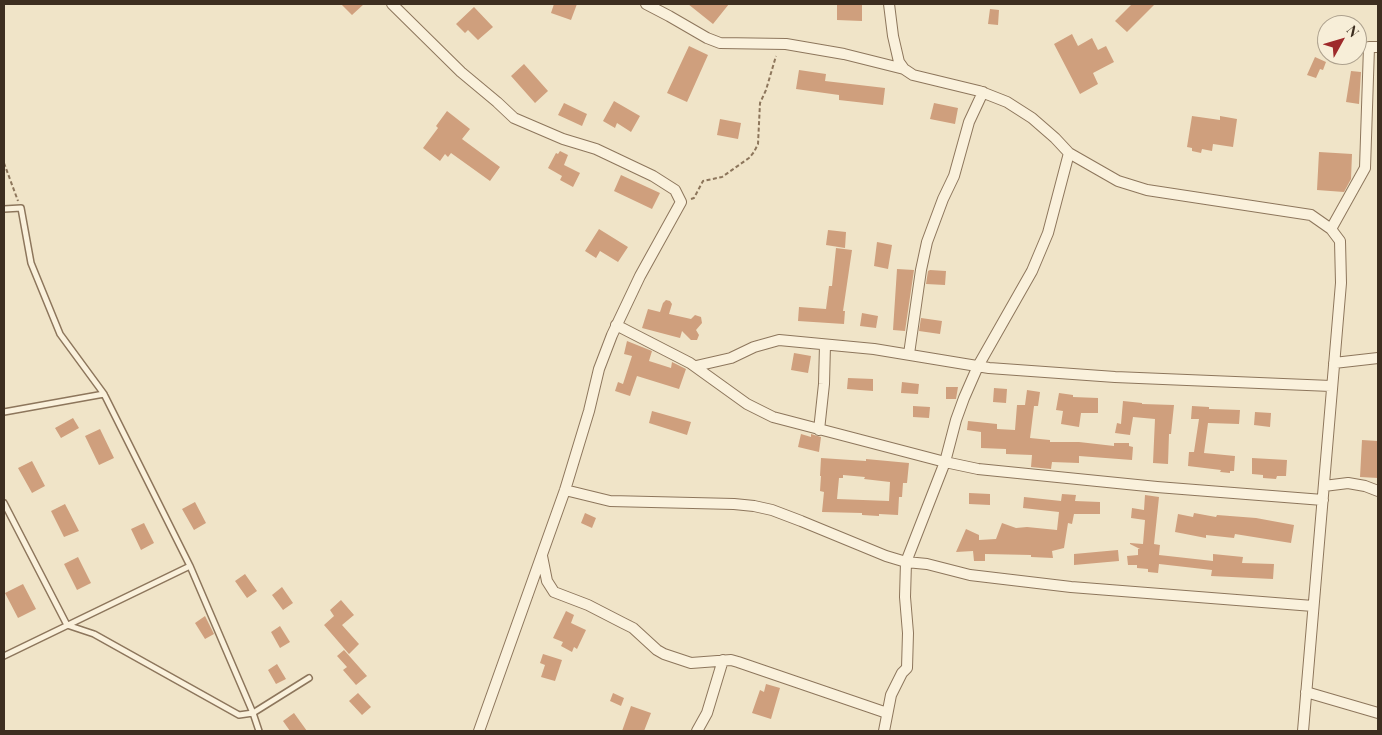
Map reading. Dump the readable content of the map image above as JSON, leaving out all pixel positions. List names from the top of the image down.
{
  "north": "top right"
}
